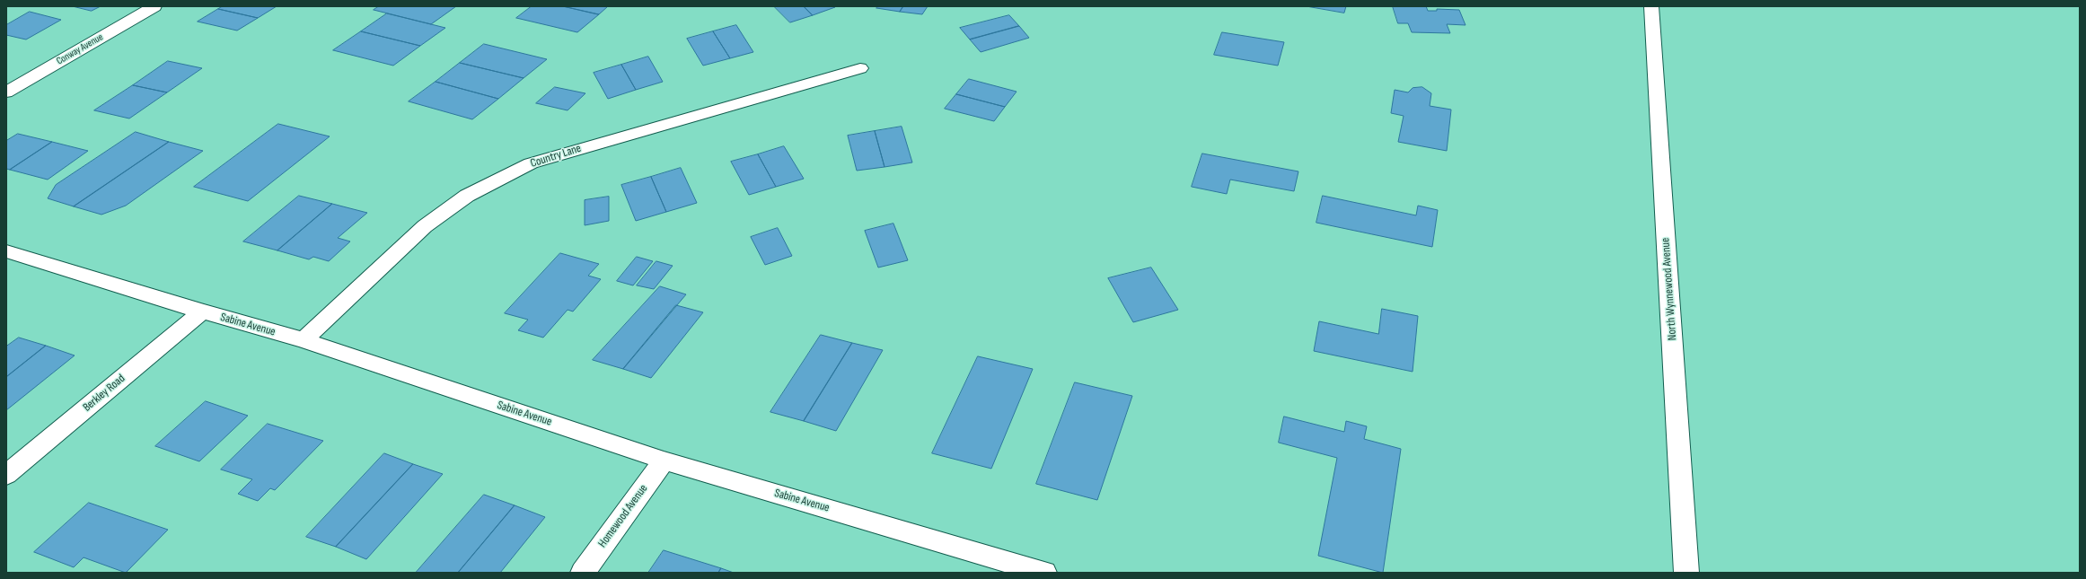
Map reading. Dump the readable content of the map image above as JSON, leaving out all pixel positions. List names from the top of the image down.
{
  "streets": {
    "street": [
      "Conway Avenue",
      "Country Lane",
      "North Wynnewood Avenue",
      "Sabine Avenue",
      "Berkley Road",
      "Homewood Avenue"
    ]
  },
  "crossings": [
    ["Country Lane", "Sabine Avenue"],
    ["Sabine Avenue", "Berkley Road"],
    ["Sabine Avenue", "Homewood Avenue"]
  ]
}
